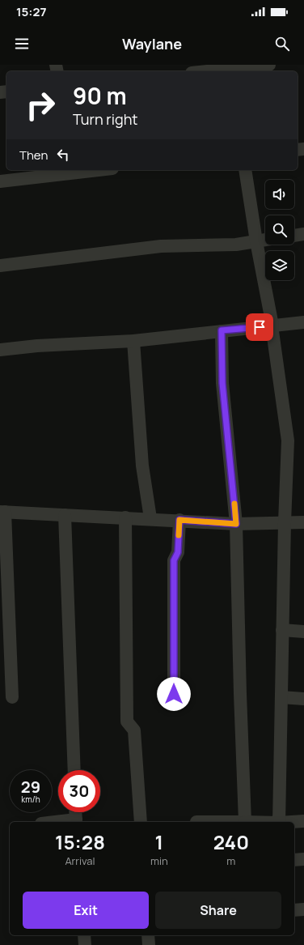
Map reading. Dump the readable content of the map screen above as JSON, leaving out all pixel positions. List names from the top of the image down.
{
  "page": {
    "status": "15:27",
    "header": "Waylane",
    "turn": ["90 m", "Turn right"],
    "then": "Then",
    "speed": "29 km/h",
    "limit": "30",
    "eta": [
      "15:28",
      "Arrival",
      "1",
      "min",
      "240",
      "m"
    ],
    "buttons": ["Exit", "Share"]
  }
}
